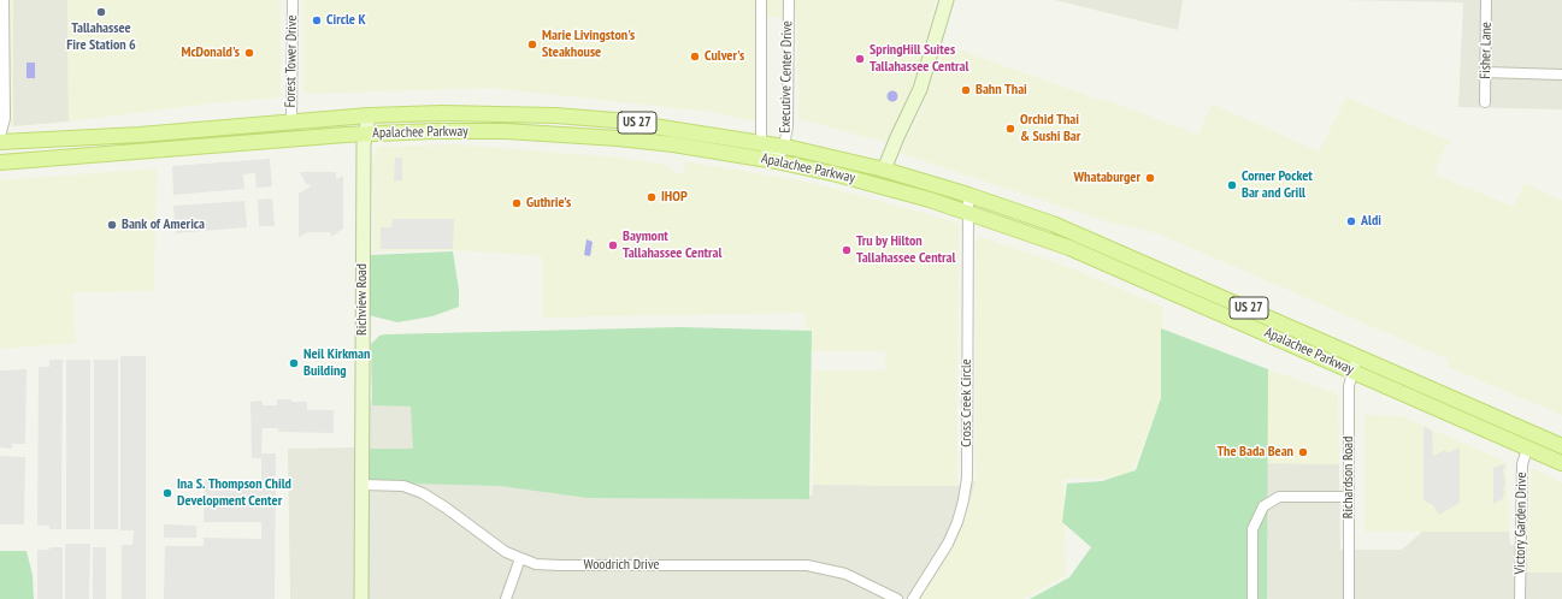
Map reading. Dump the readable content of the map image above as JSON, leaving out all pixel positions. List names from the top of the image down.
{
  "streets": {
    "main road": ["US 27", "Apalachee Parkway"],
    "street": [
      "Fisher Lane",
      "Forest Tower Drive",
      "Executive Center Drive",
      "Richview Road",
      "Cross Creek Circle",
      "Richardson Road",
      "Victory Garden Drive",
      "Woodrich Drive"
    ]
  },
  "crossings": [
    ["Forest Tower Drive", "Apalachee Parkway"],
    ["Executive Center Drive", "Apalachee Parkway"],
    ["Apalachee Parkway", "Richview Road"],
    ["Apalachee Parkway", "Cross Creek Circle"],
    ["Apalachee Parkway", "Richardson Road"],
    ["Apalachee Parkway", "Victory Garden Drive"],
    ["Richview Road", "Woodrich Drive"]
  ],
  "places": [
    "Tallahassee Fire Station 6",
    "Circle K",
    "Marie Livingston's Steakhouse",
    "McDonald's",
    "Culver's",
    "SpringHill Suites Tallahassee Central",
    "Bahn Thai",
    "Orchid Thai & Sushi Bar",
    "Whataburger",
    "Corner Pocket Bar and Grill",
    "IHOP",
    "Guthrie's",
    "Aldi",
    "Bank of America",
    "Baymont Tallahassee Central",
    "Tru by Hilton Tallahassee Central",
    "Neil Kirkman Building",
    "The Bada Bean",
    "Ina S. Thompson Child Development Center"
  ]
}
